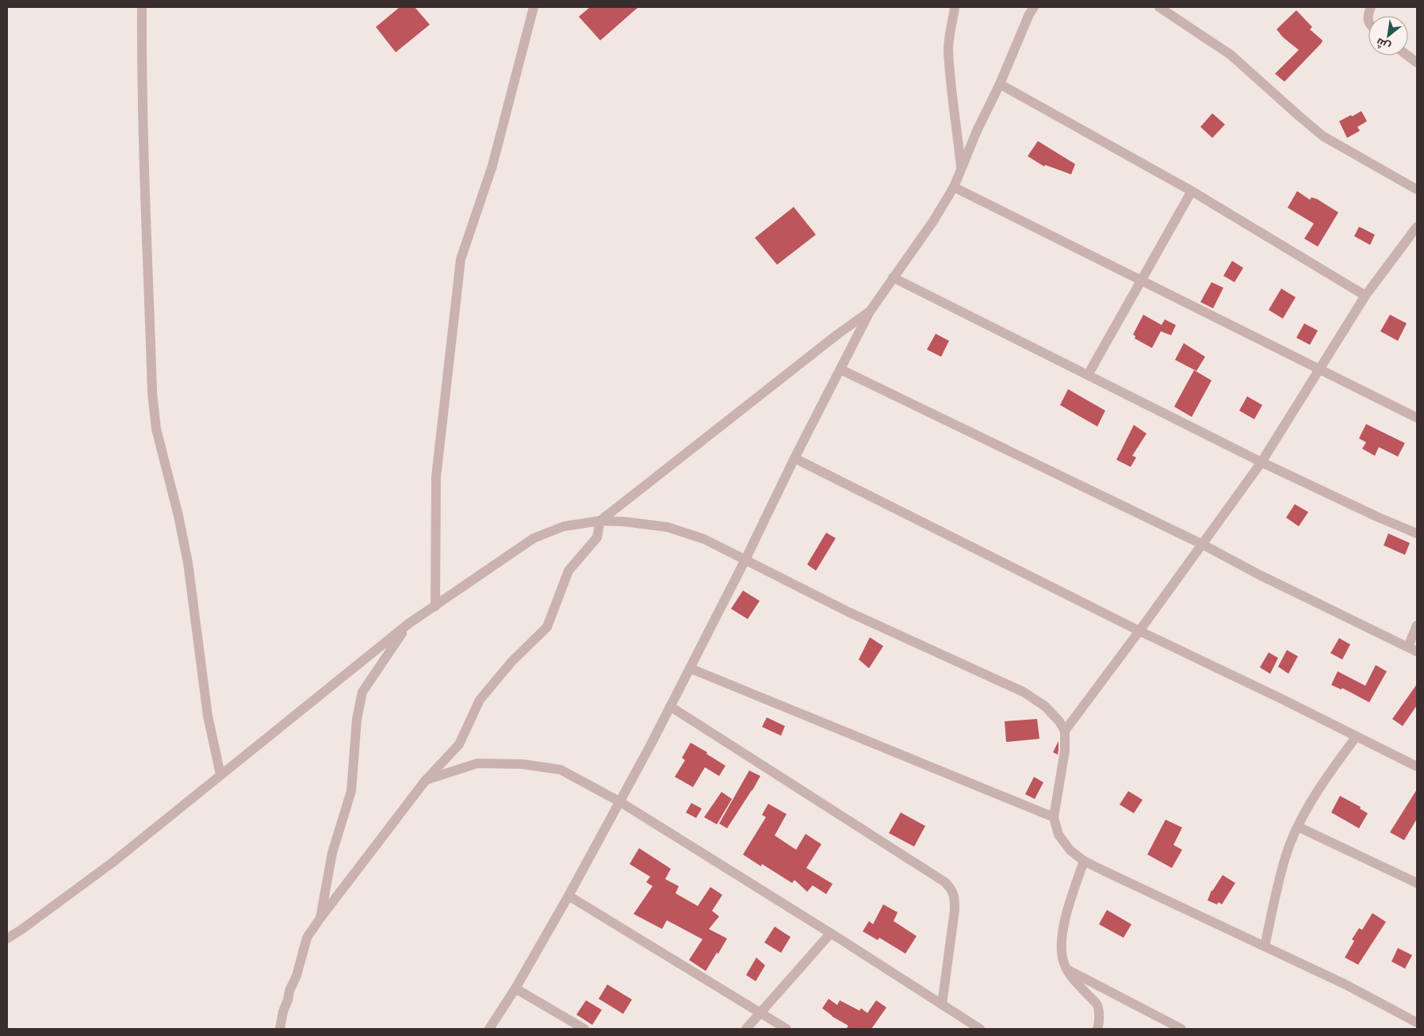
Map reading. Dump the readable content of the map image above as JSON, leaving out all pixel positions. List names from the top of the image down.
{
  "north": "bottom left"
}
